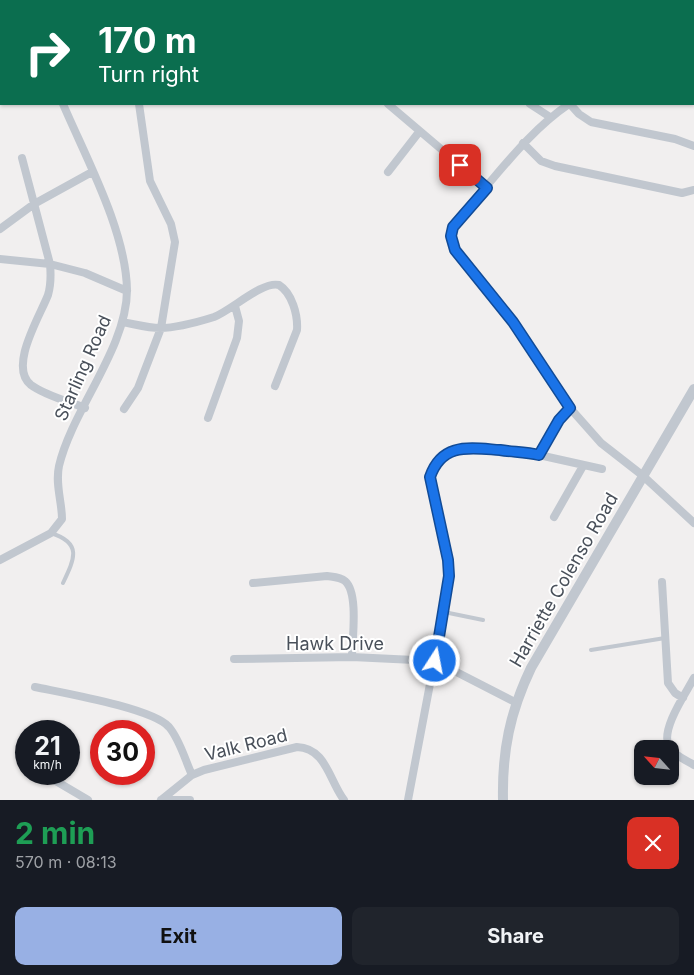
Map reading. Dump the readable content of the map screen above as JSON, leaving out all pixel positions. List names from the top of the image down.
{
  "streets": {
    "street": [
      "Starling Road",
      "Harriette Colenso Road",
      "Hawk Drive",
      "Valk Road"
    ]
  },
  "crossings": [
    ["Harriette Colenso Road", "Hawk Drive"]
  ],
  "north": "top left",
  "page": {
    "turn": ["170 m", "Turn right"],
    "speed": "21 km/h",
    "limit": "30",
    "heading": ["2 min", "570 m · 08:13"],
    "buttons": ["Exit", "Share"]
  }
}
